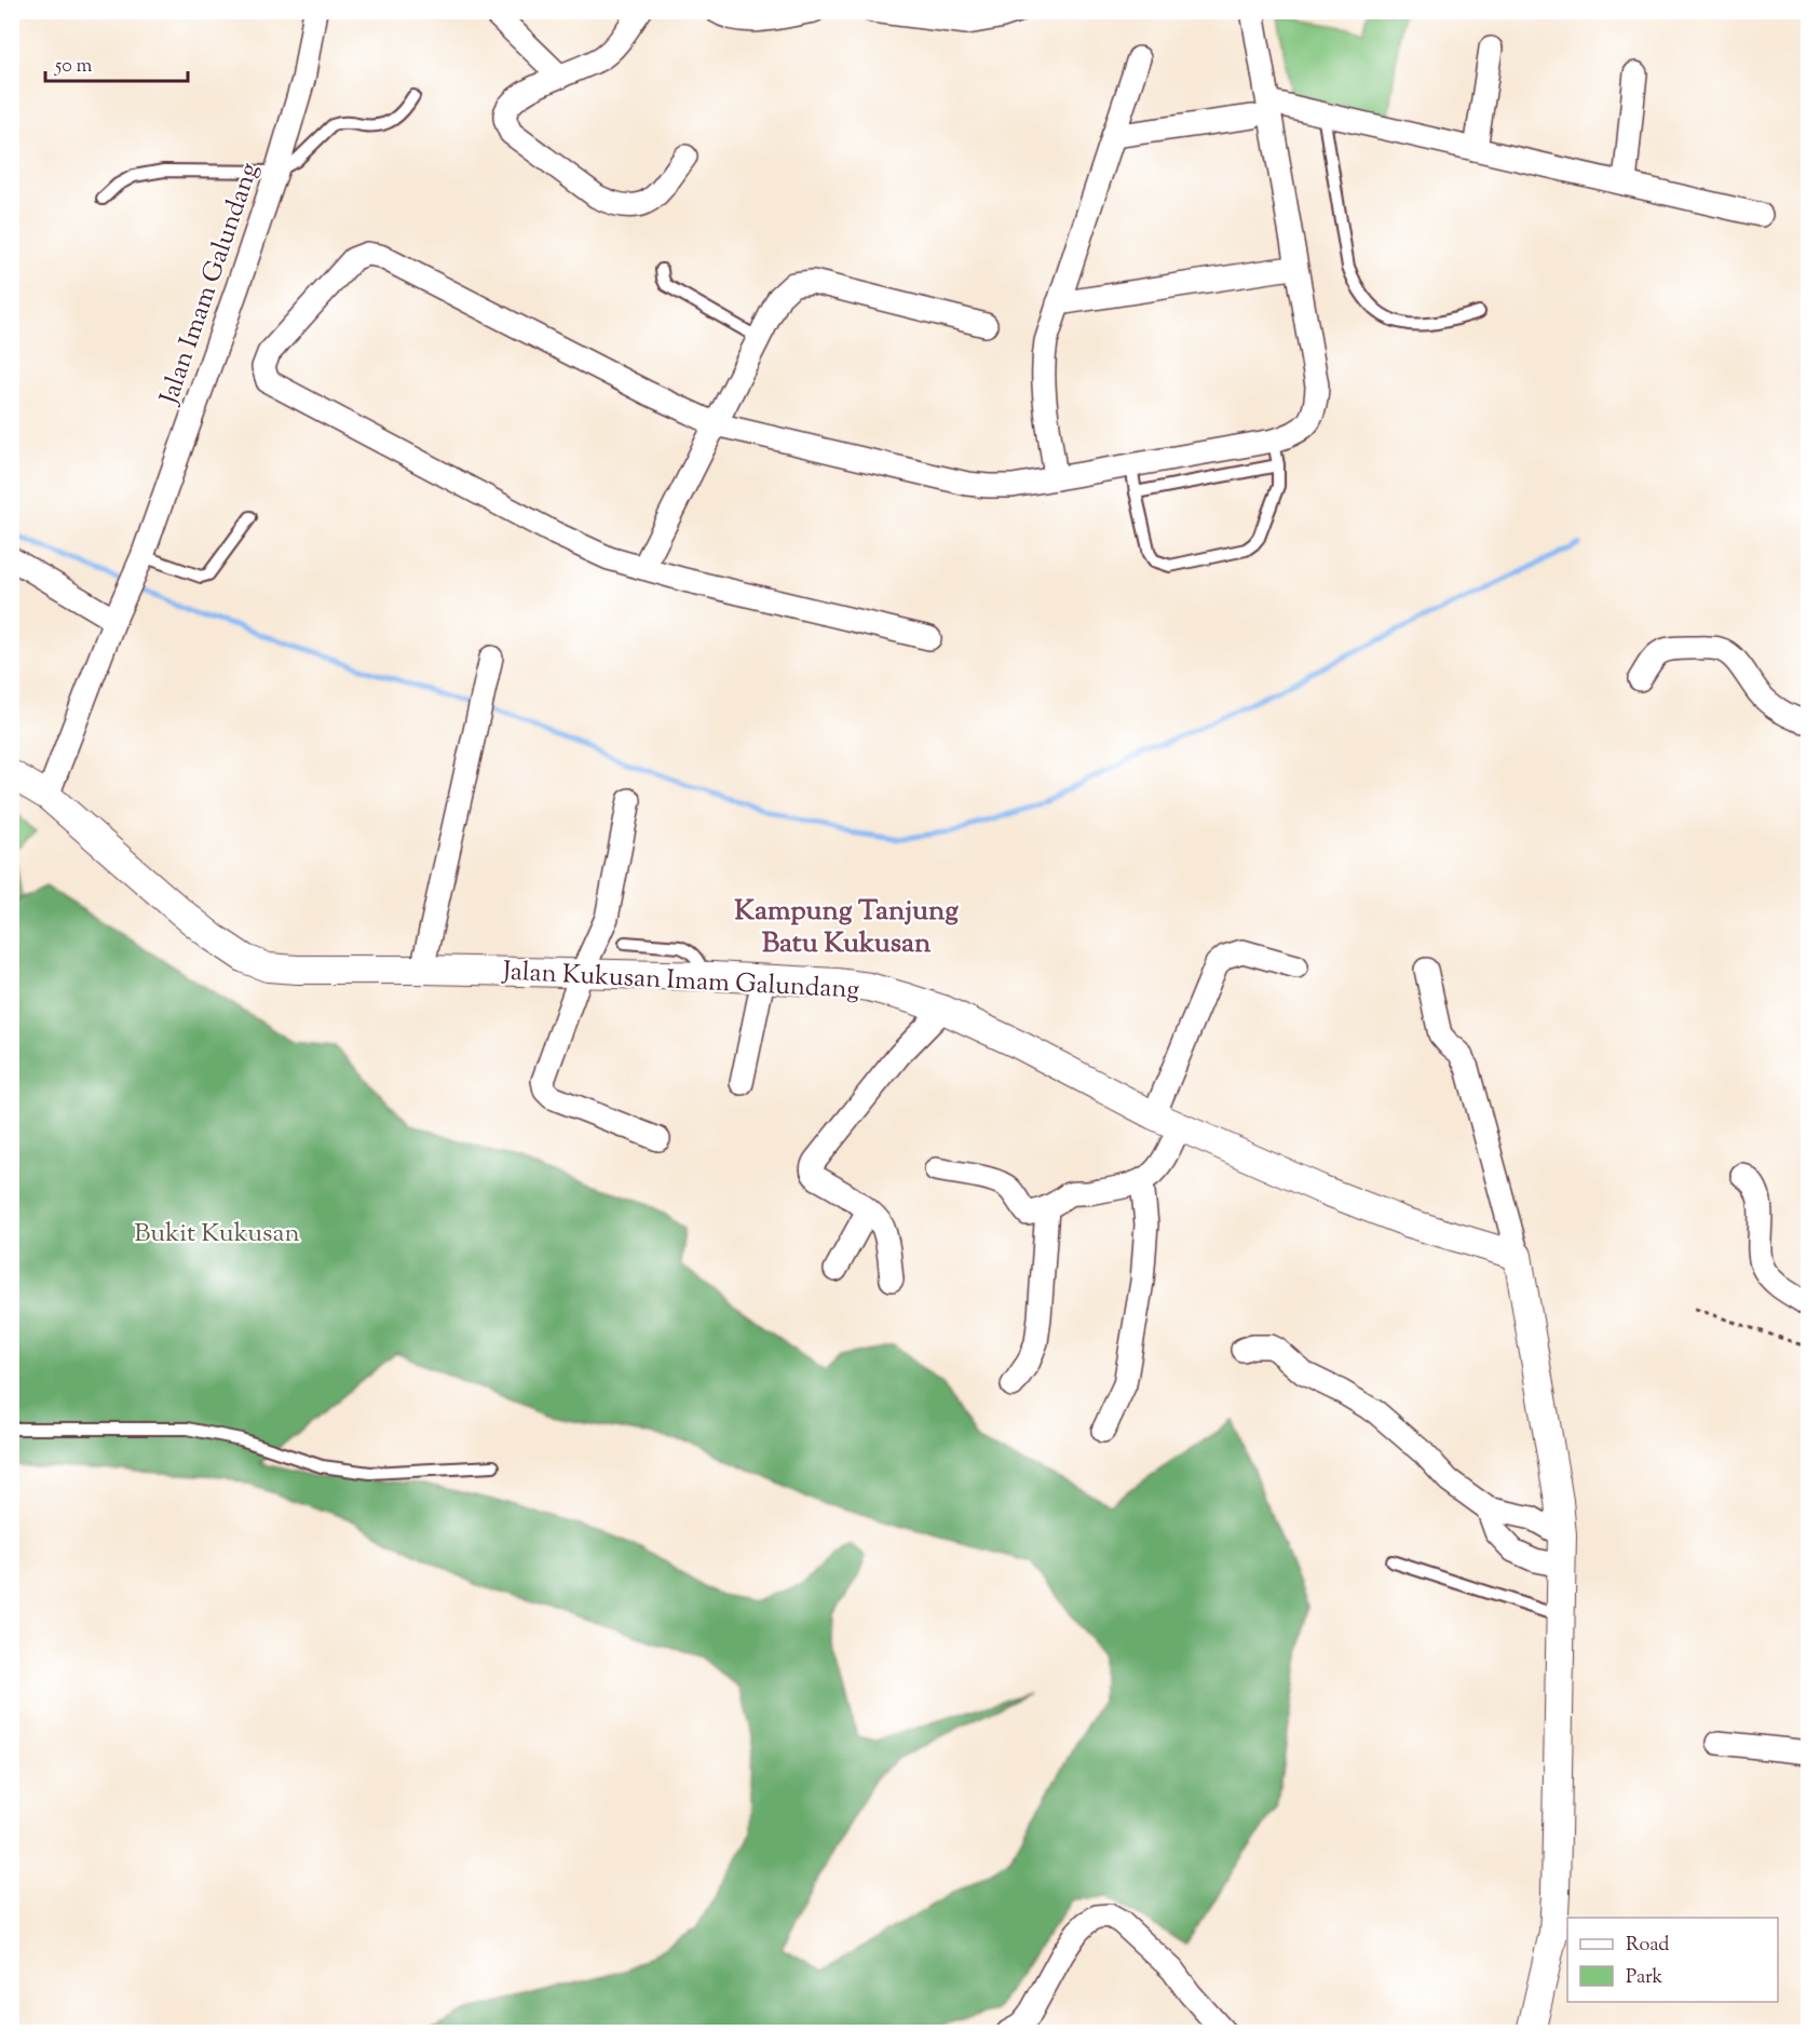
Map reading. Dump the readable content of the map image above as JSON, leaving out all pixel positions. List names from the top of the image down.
{
  "streets": {
    "street": ["Jalan Imam Galundang", "Jalan Kukusan Imam Galundang"]
  },
  "crossings": [
    ["Jalan Imam Galundang", "Jalan Kukusan Imam Galundang"]
  ],
  "districts": ["Kampung Tanjung Batu Kukusan"],
  "parks": ["Bukit Kukusan"],
  "legend": ["Road", "Park"],
  "scale_bar": "50 m"
}
